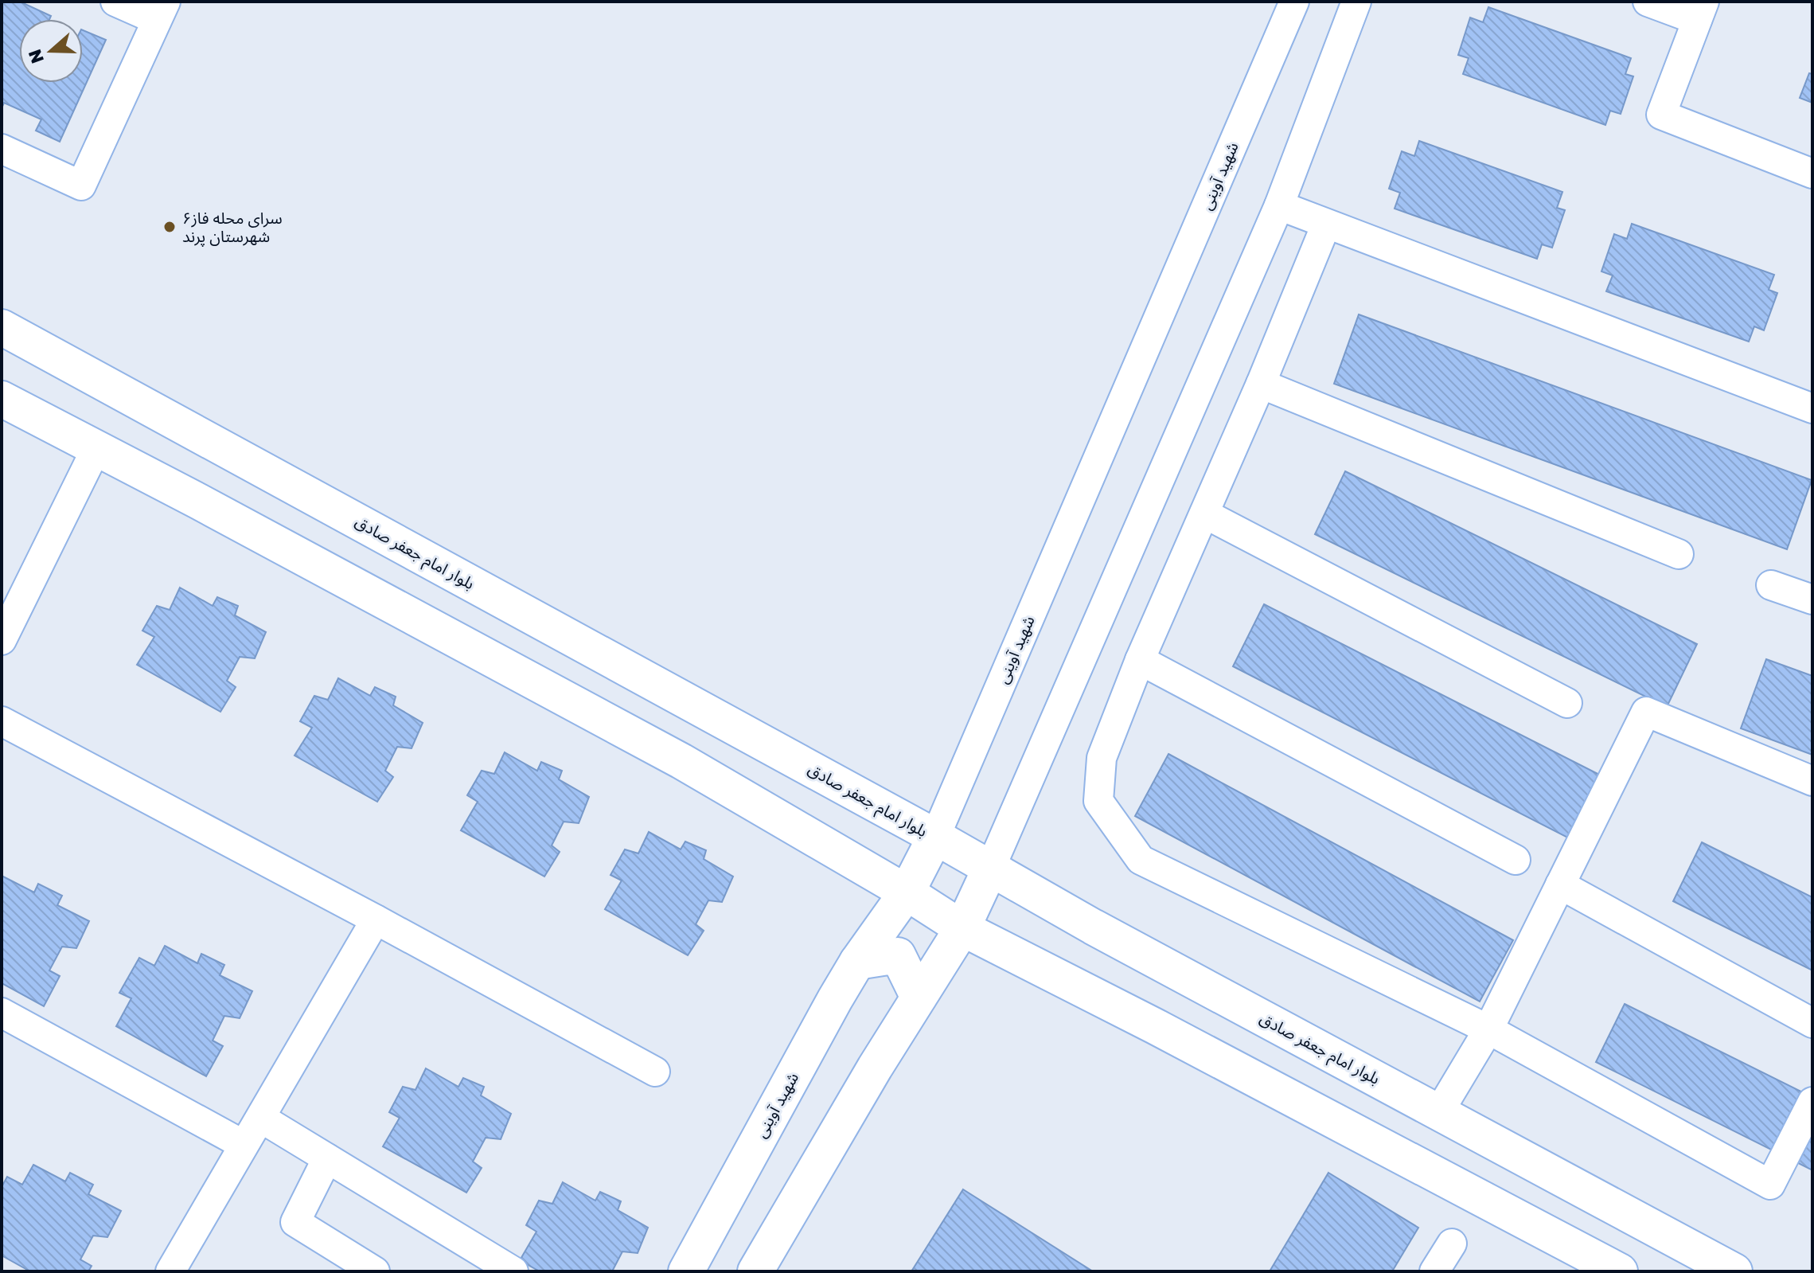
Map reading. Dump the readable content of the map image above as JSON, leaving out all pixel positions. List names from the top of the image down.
{
  "streets": {
    "street": ["شهید آوینی", "بلوار امام جعفر صادق"]
  },
  "crossings": [
    ["شهید آوینی", "بلوار امام جعفر صادق"]
  ],
  "places": ["سرای محله فاز۶ شهرستان پرند"],
  "north": "left"
}
